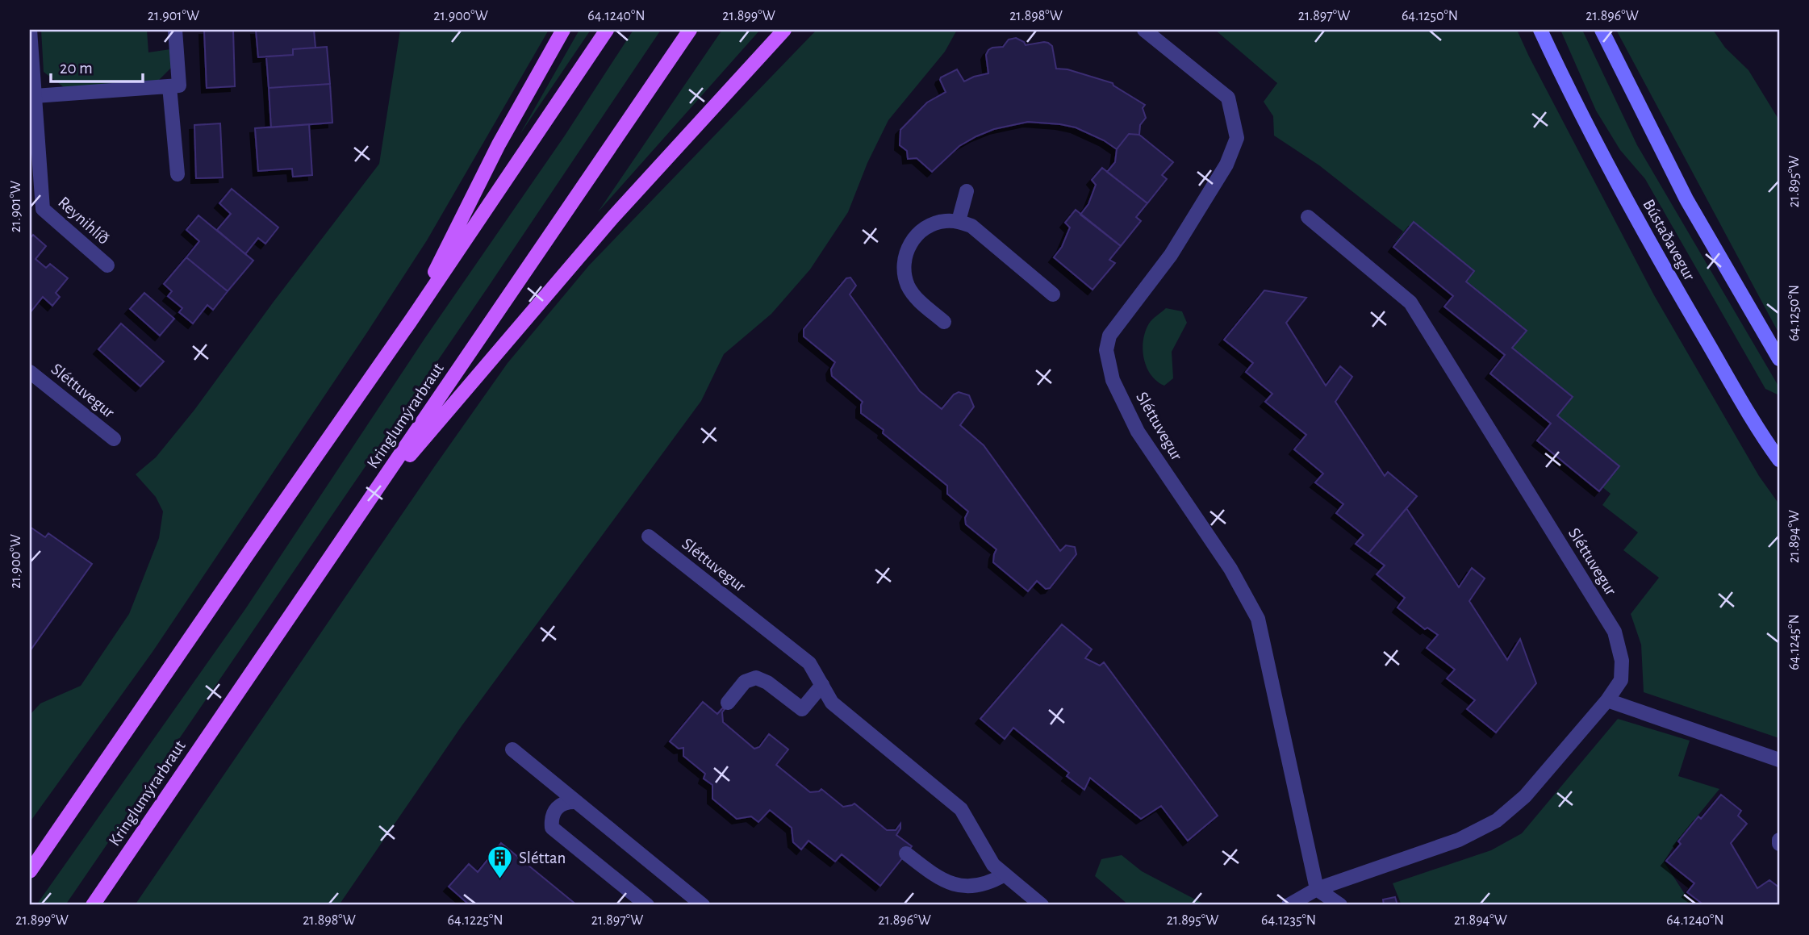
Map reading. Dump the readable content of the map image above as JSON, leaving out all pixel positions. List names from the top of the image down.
{
  "streets": {
    "main road": ["Bústaðavegur", "Kringlumýrarbraut"],
    "street": ["Reynihlíð", "Sléttuvegur"]
  },
  "places": {
    "building": ["Sléttan"]
  },
  "scale_bar": "20 m",
  "coordinates": [
    "21.901°W",
    "21.900°W",
    "64.1240°N",
    "21.899°W",
    "21.898°W",
    "21.897°W",
    "64.1250°N",
    "21.896°W",
    "21.895°W",
    "21.894°W",
    "64.1245°N",
    "64.1225°N",
    "64.1235°N"
  ]
}
